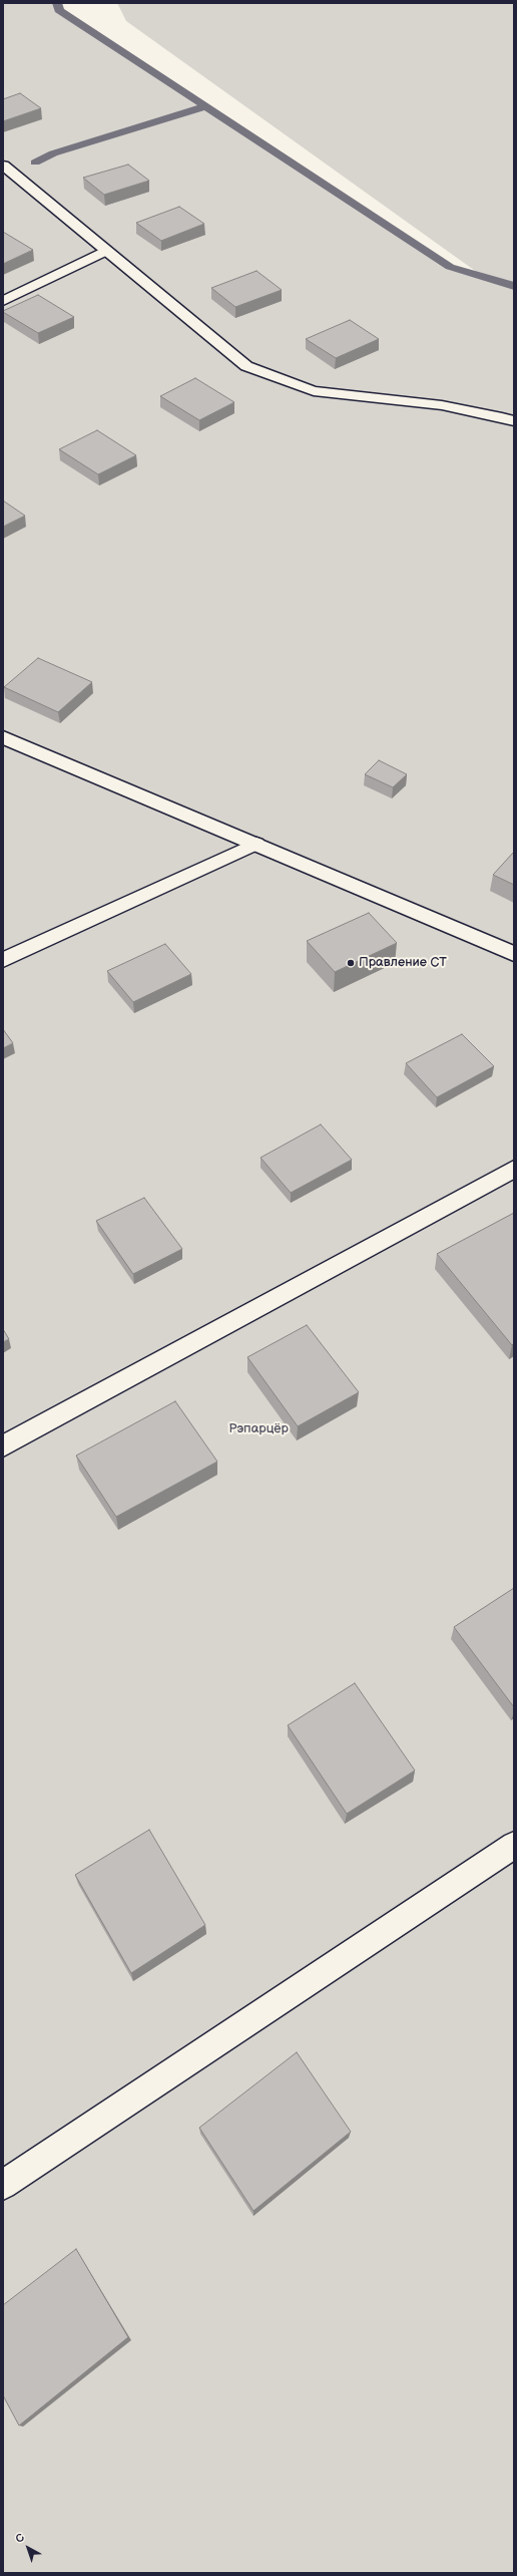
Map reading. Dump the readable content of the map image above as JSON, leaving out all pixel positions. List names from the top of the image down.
{
  "parks": ["Рэпарцёр"],
  "places": ["Правление СТ"],
  "north": "top left"
}
